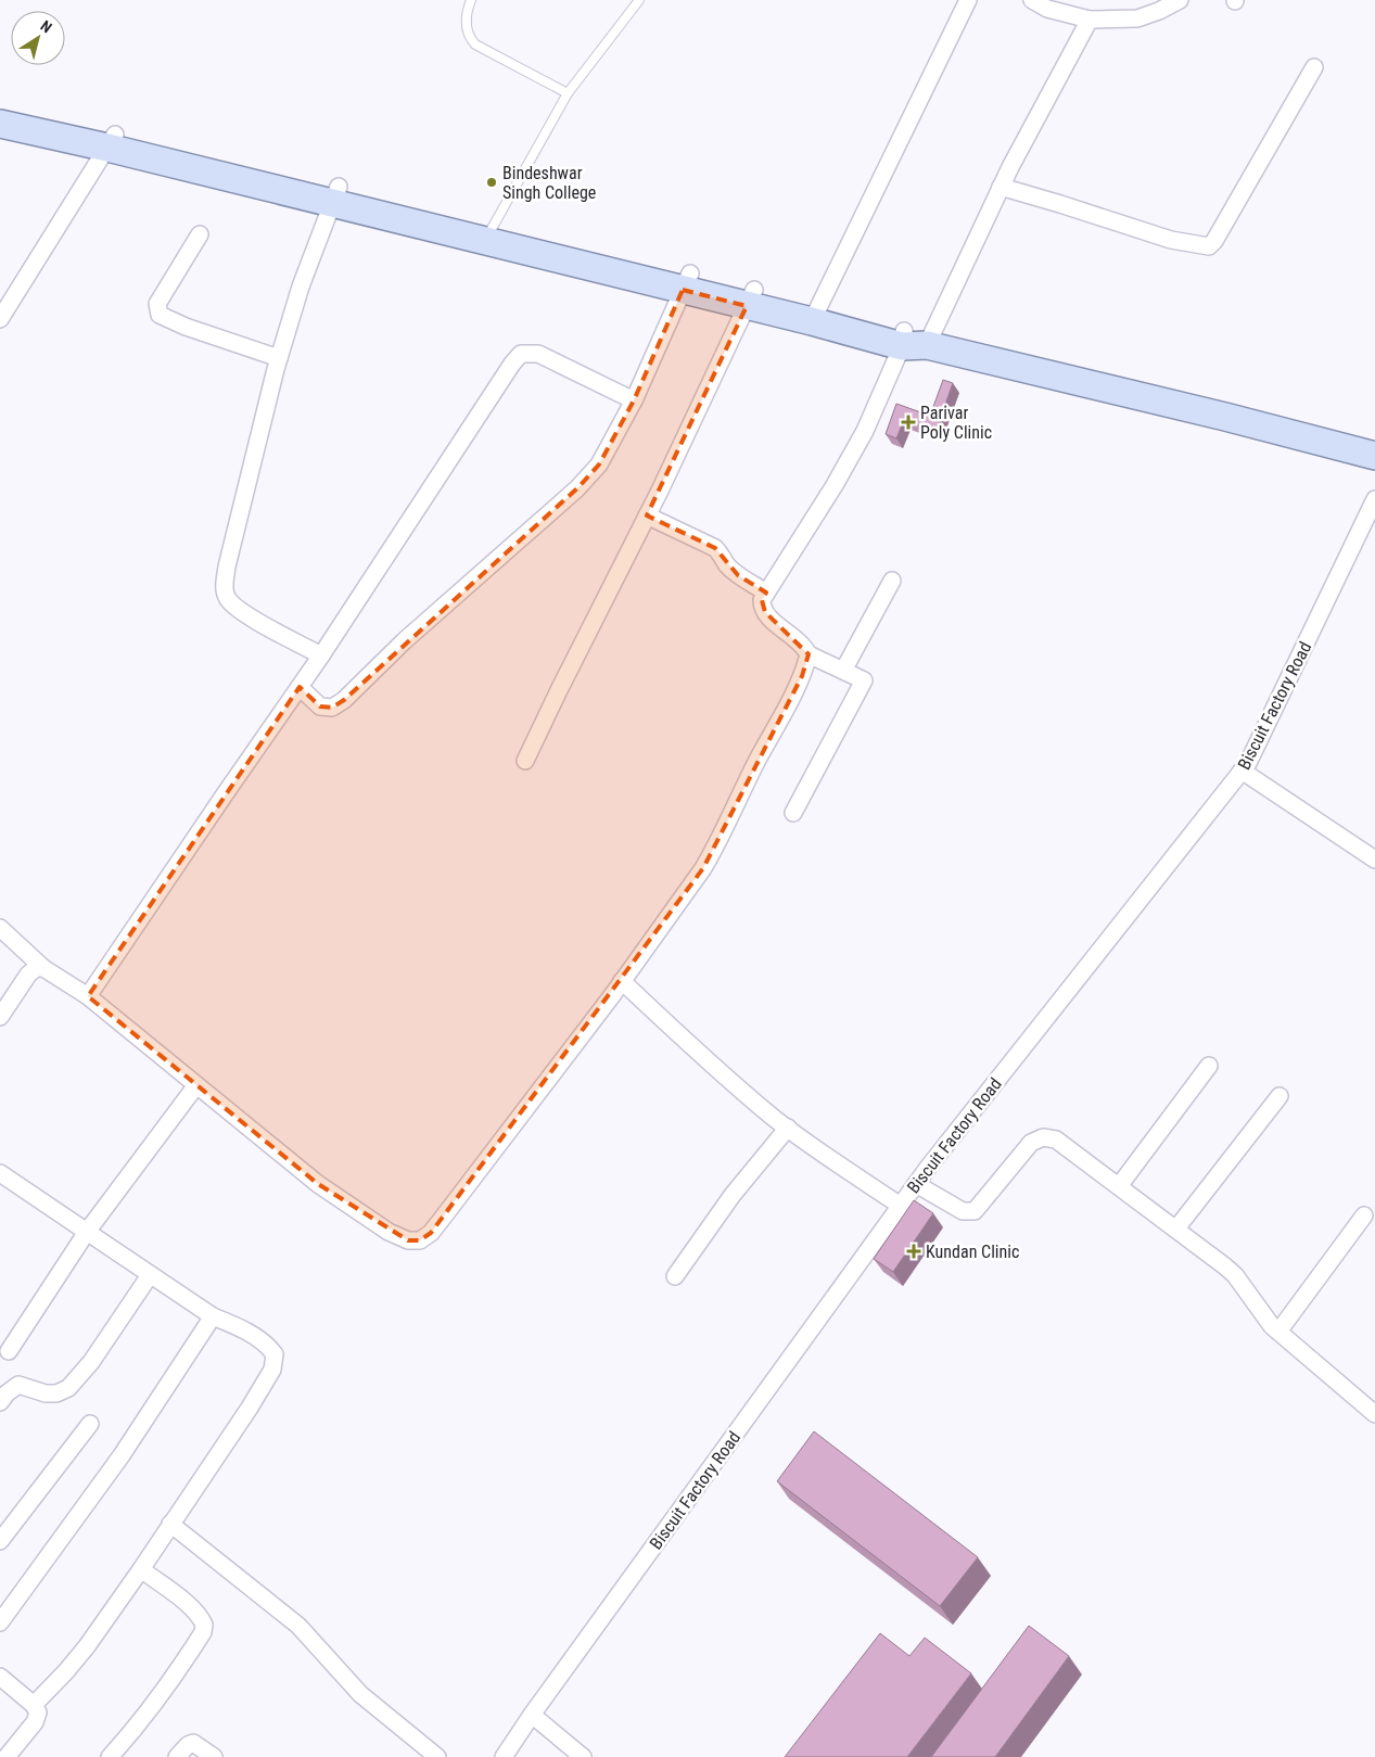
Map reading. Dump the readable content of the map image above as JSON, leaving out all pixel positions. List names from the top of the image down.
{
  "streets": {
    "street": ["Biscuit Factory Road"]
  },
  "places": {
    "other": ["Bindeshwar Singh College"],
    "health": ["Parivar Poly Clinic", "Kundan Clinic"]
  },
  "north": "top right"
}
